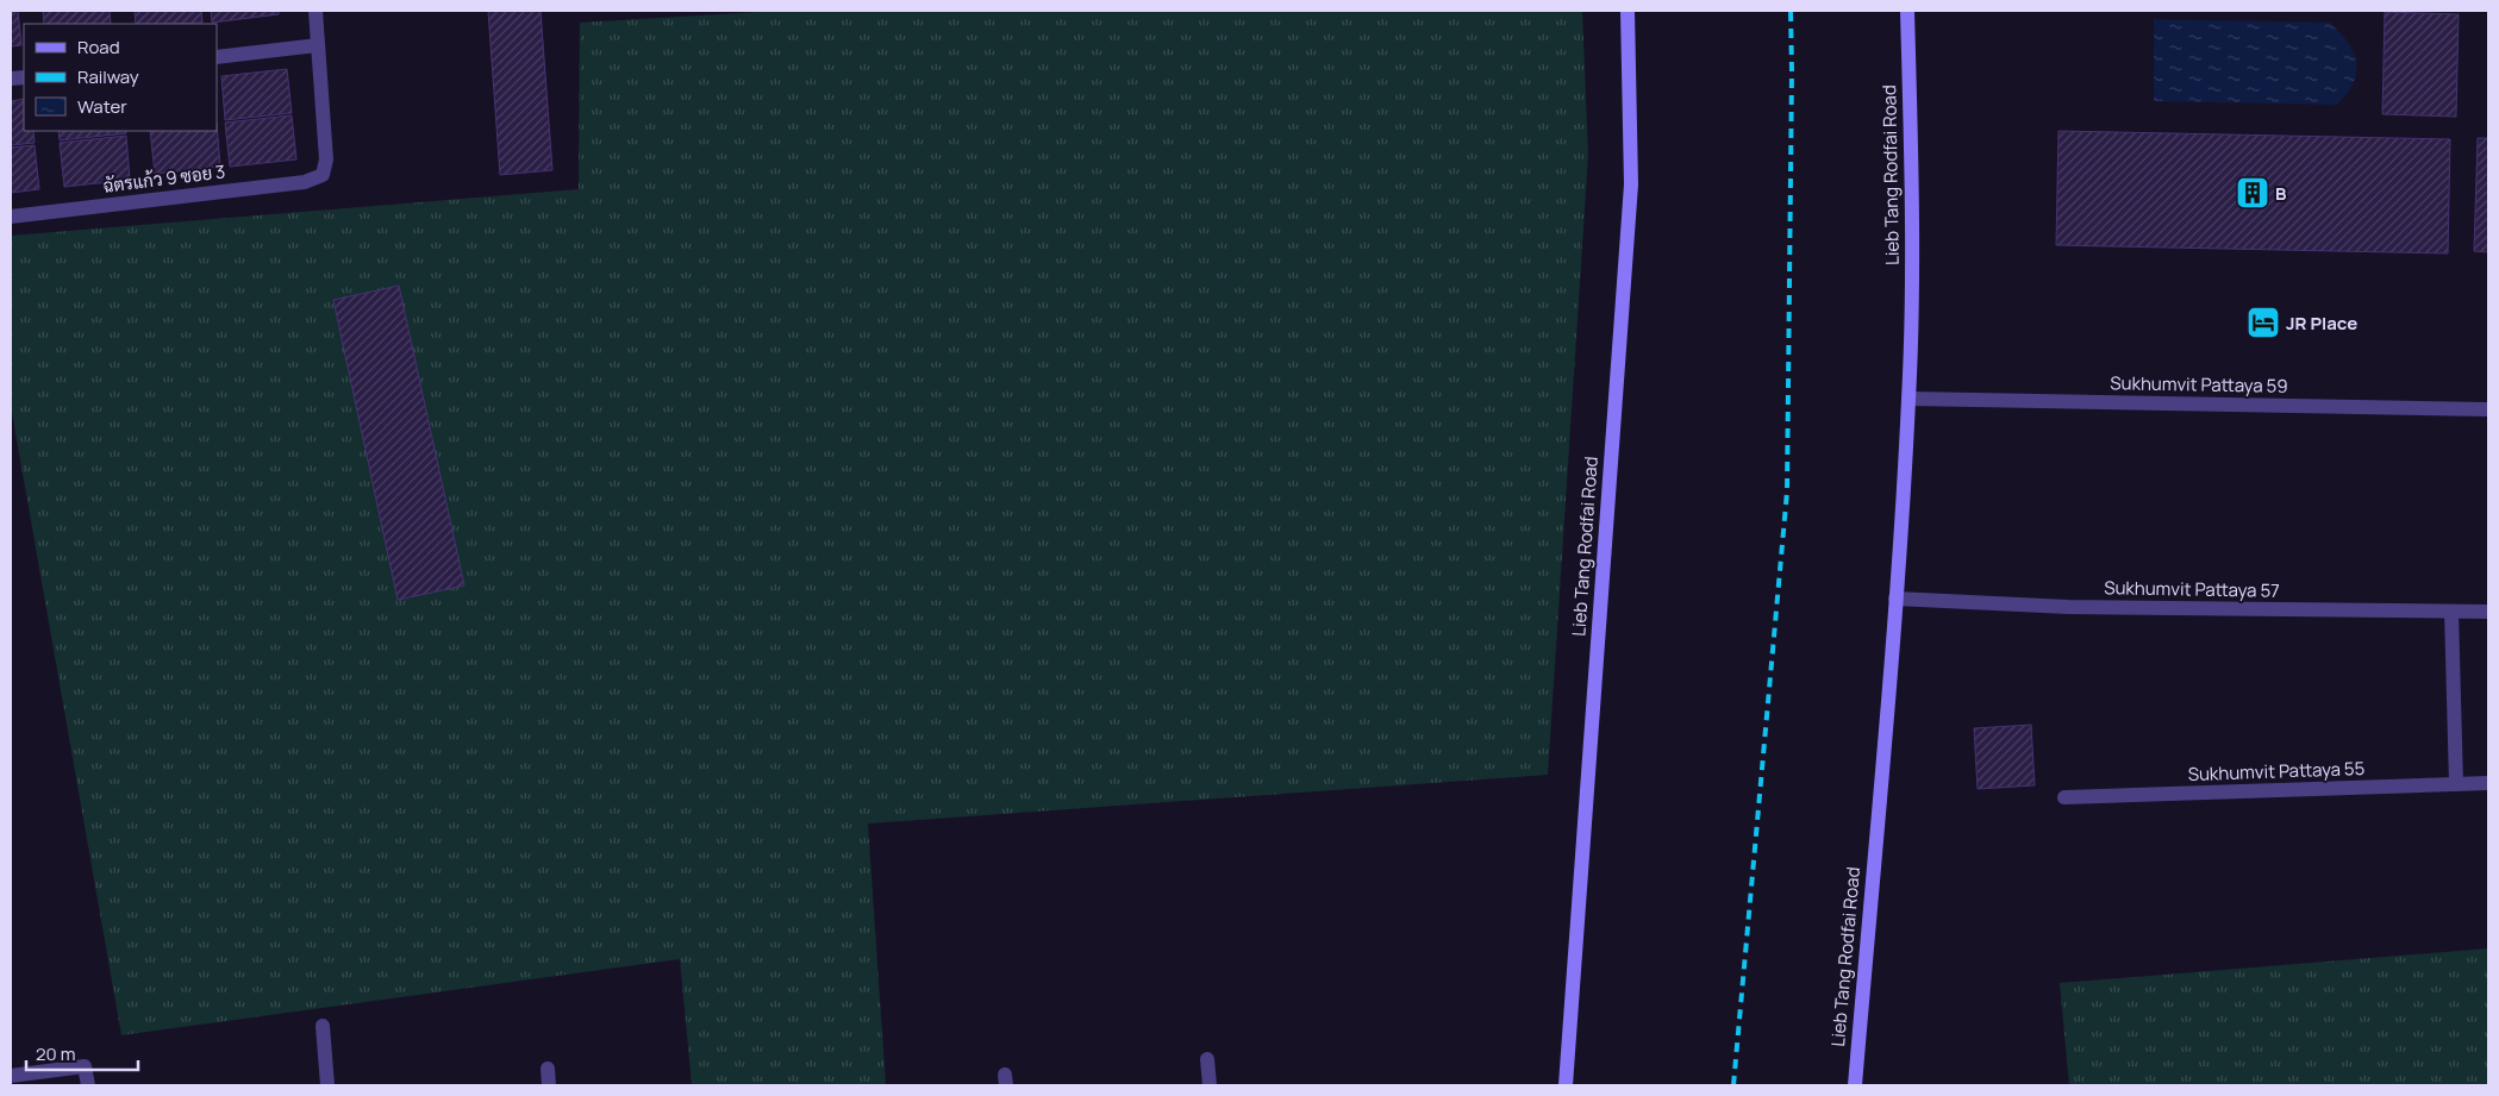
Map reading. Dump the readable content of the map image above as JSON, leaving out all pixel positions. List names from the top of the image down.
{
  "streets": {
    "street": [
      "Lieb Tang Rodfai Road",
      "ฉัตรแก้ว 9 ซอย 3",
      "Sukhumvit Pattaya 59",
      "Sukhumvit Pattaya 57",
      "Sukhumvit Pattaya 55"
    ]
  },
  "crossings": [
    ["Lieb Tang Rodfai Road", "Sukhumvit Pattaya 59"],
    ["Lieb Tang Rodfai Road", "Sukhumvit Pattaya 57"]
  ],
  "places": {
    "building": ["B"],
    "hotel": ["JR Place"]
  },
  "legend": ["Road", "Railway", "Water"],
  "scale_bar": "20 m"
}
